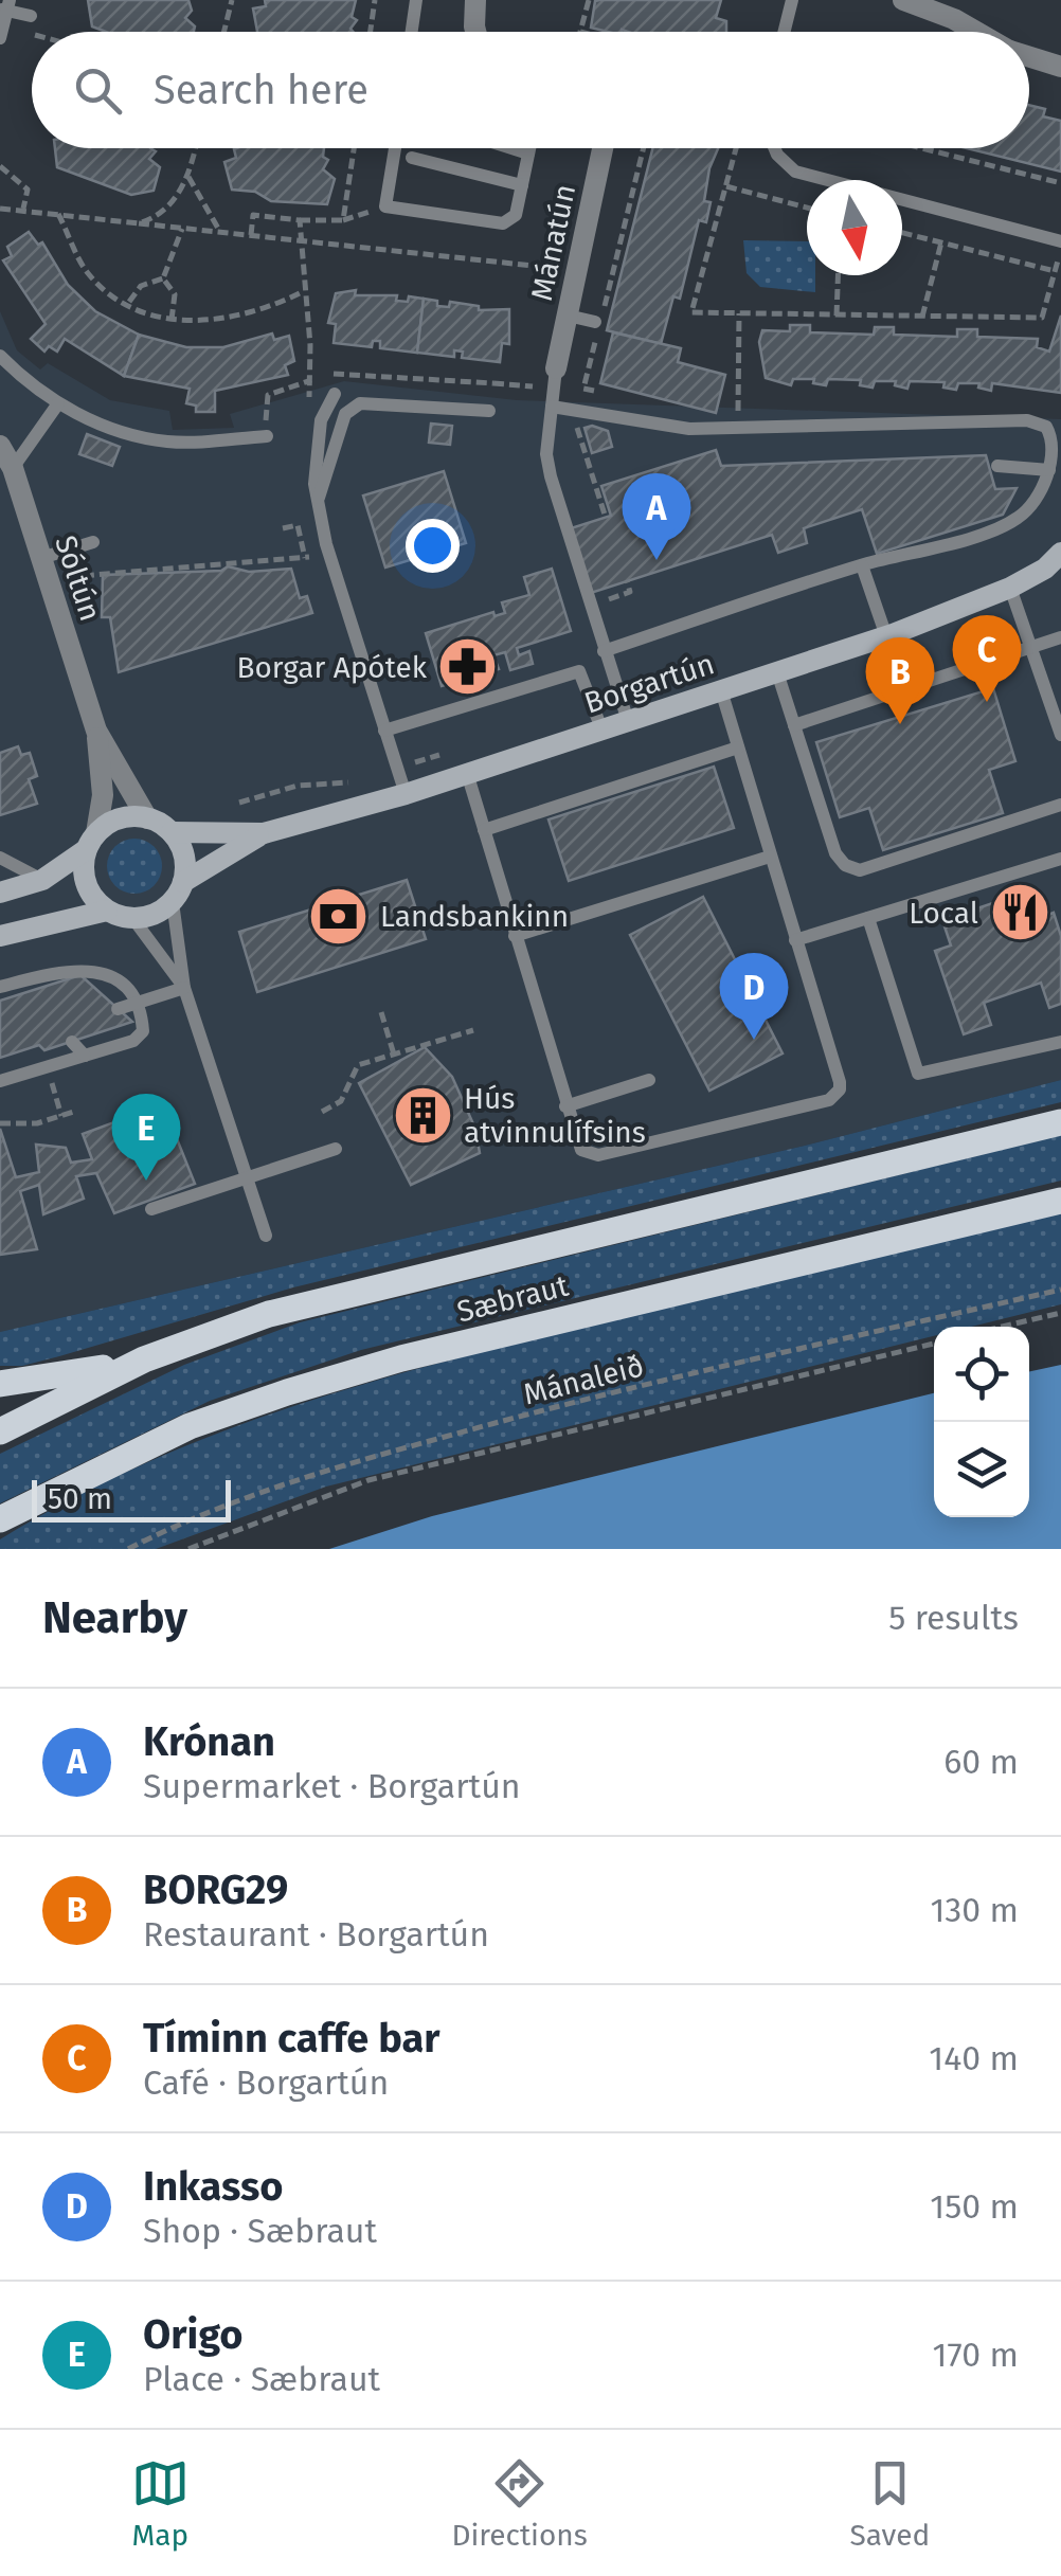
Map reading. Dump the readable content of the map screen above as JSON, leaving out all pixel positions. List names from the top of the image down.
{
  "streets": {
    "main road": ["Sæbraut"],
    "street": ["Mánatún", "Sóltún", "Borgartún"],
    "path": ["Mánaleið"]
  },
  "crossings": [
    ["Sóltún", "Borgartún"]
  ],
  "places": {
    "pharmacy": ["Borgar Apótek"],
    "restaurant": ["Local"],
    "bank": ["Landsbankinn"],
    "building": ["Hús atvinnulífsins"]
  },
  "scale_bar": "50 m",
  "north": "bottom",
  "page": {
    "search": "Search here",
    "pins": [
      "A",
      "C",
      "B",
      "D",
      "E"
    ],
    "scale": "50 m",
    "heading": ["Nearby", "5 results"],
    "list": [
      {
        "mark": "A",
        "name": "Krónan",
        "note": "Supermarket · Borgartún",
        "value": "60 m"
      },
      {
        "mark": "B",
        "name": "BORG29",
        "note": "Restaurant · Borgartún",
        "value": "130 m"
      },
      {
        "mark": "C",
        "name": "Tíminn caffe bar",
        "note": "Café · Borgartún",
        "value": "140 m"
      },
      {
        "mark": "D",
        "name": "Inkasso",
        "note": "Shop · Sæbraut",
        "value": "150 m"
      },
      {
        "mark": "E",
        "name": "Origo",
        "note": "Place · Sæbraut",
        "value": "170 m"
      }
    ],
    "nav": ["Map", "Directions", "Saved"]
  }
}
